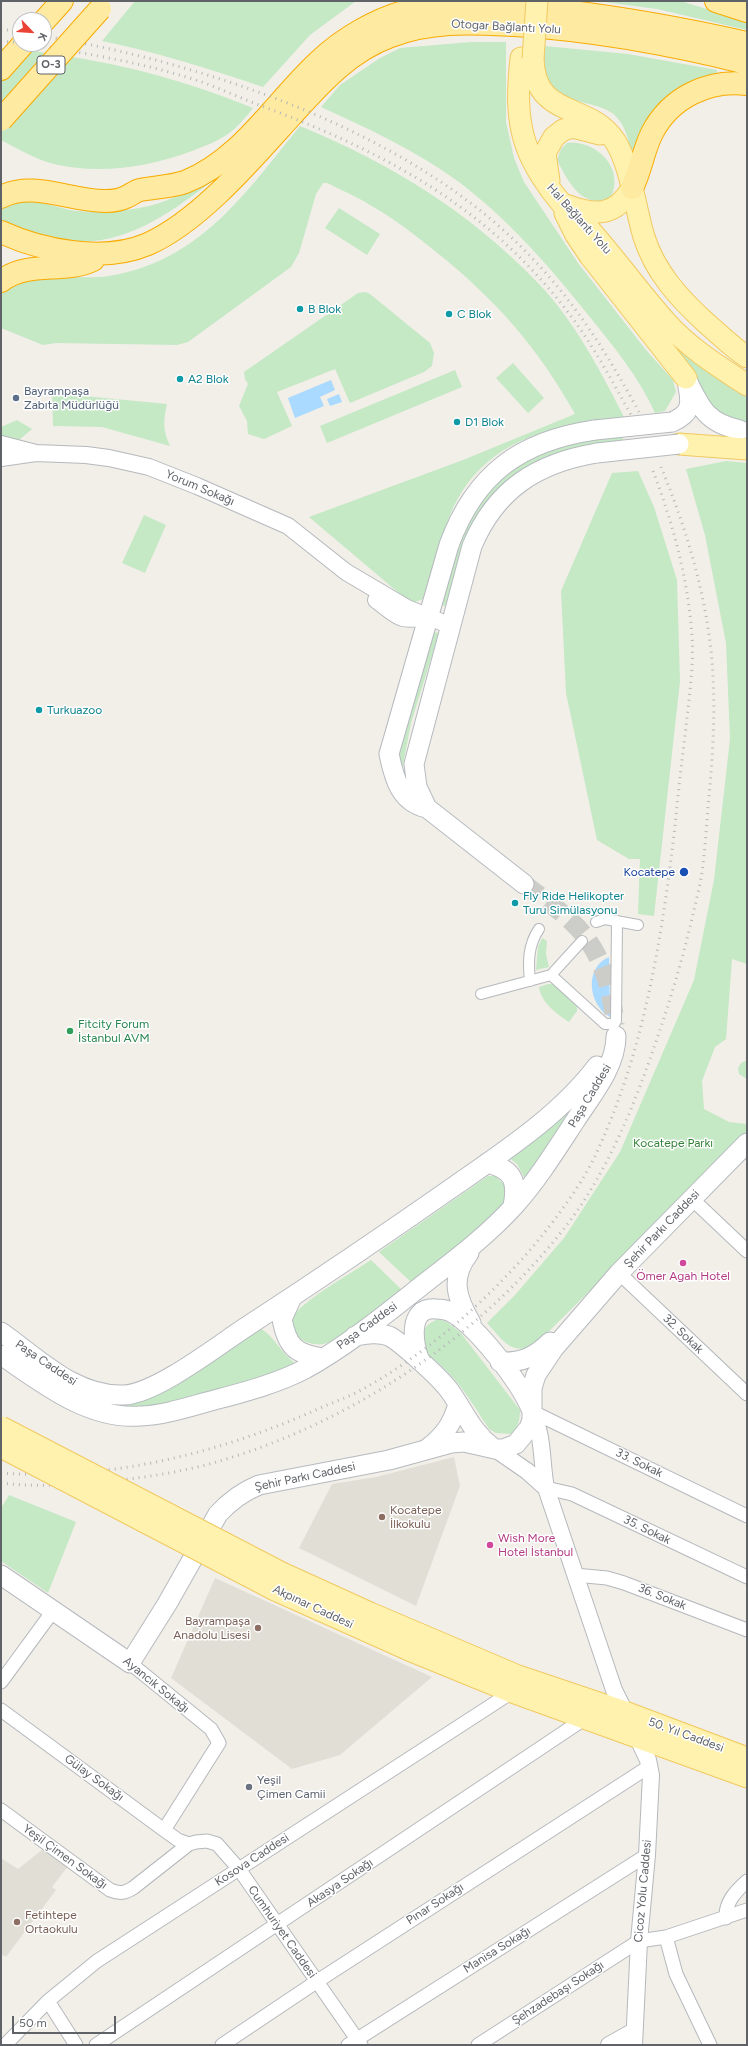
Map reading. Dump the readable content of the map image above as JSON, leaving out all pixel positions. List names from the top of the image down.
{
  "streets": {
    "highway": ["Otogar Bağlantı Yolu", "O-3"],
    "main road": [
      "Hal Bağlantı Yolu",
      "Paşa Caddesi",
      "Şehir Parkı Caddesi",
      "Akpınar Caddesi",
      "Ayancık Sokağı",
      "50. Yıl Caddesi"
    ],
    "street": [
      "Yorum Sokağı",
      "32. Sokak",
      "33. Sokak",
      "35. Sokak",
      "36. Sokak",
      "Gülay Sokağı",
      "Yeşil Çimen Sokağı",
      "Kosova Caddesi",
      "Akasya Sokağı",
      "Cicoz Yolu Caddesi",
      "Pınar Sokağı",
      "Cumhuriyet Caddesi",
      "Manisa Sokağı",
      "Şehzadebaşı Sokağı"
    ]
  },
  "crossings": [
    ["Şehir Parkı Caddesi", "32. Sokak"],
    ["Şehir Parkı Caddesi", "33. Sokak"],
    ["Şehir Parkı Caddesi", "Ayancık Sokağı"],
    ["Akpınar Caddesi", "50. Yıl Caddesi"],
    ["Akpınar Caddesi", "Kosova Caddesi"],
    ["Akpınar Caddesi", "Akasya Sokağı"],
    ["Akpınar Caddesi", "Cicoz Yolu Caddesi"],
    ["Ayancık Sokağı", "Gülay Sokağı"],
    ["50. Yıl Caddesi", "Cicoz Yolu Caddesi"],
    ["Gülay Sokağı", "Yeşil Çimen Sokağı"],
    ["Gülay Sokağı", "Cumhuriyet Caddesi"],
    ["Yeşil Çimen Sokağı", "Cumhuriyet Caddesi"],
    ["Kosova Caddesi", "Cumhuriyet Caddesi"],
    ["Akasya Sokağı", "Cumhuriyet Caddesi"],
    ["Cicoz Yolu Caddesi", "Pınar Sokağı"],
    ["Cicoz Yolu Caddesi", "Manisa Sokağı"],
    ["Cicoz Yolu Caddesi", "Şehzadebaşı Sokağı"],
    ["Pınar Sokağı", "Cumhuriyet Caddesi"],
    ["Cumhuriyet Caddesi", "Manisa Sokağı"]
  ],
  "parks": ["Kocatepe Parkı"],
  "places": [
    "B Blok",
    "C Blok",
    "A2 Blok",
    "Bayrampaşa Zabıta Müdürlüğü",
    "D1 Blok",
    "Turkuazoo",
    "Kocatepe",
    "Fly Ride Helikopter Turu Simülasyonu",
    "Fitcity Forum İstanbul AVM",
    "Ömer Agah Hotel",
    "Kocatepe İlkokulu",
    "Wish More Hotel İstanbul",
    "Bayrampaşa Anadolu Lisesi",
    "Yeşil Çimen Camii",
    "Fetihtepe Ortaokulu"
  ],
  "scale_bar": "50 m",
  "north": "bottom right"
}
